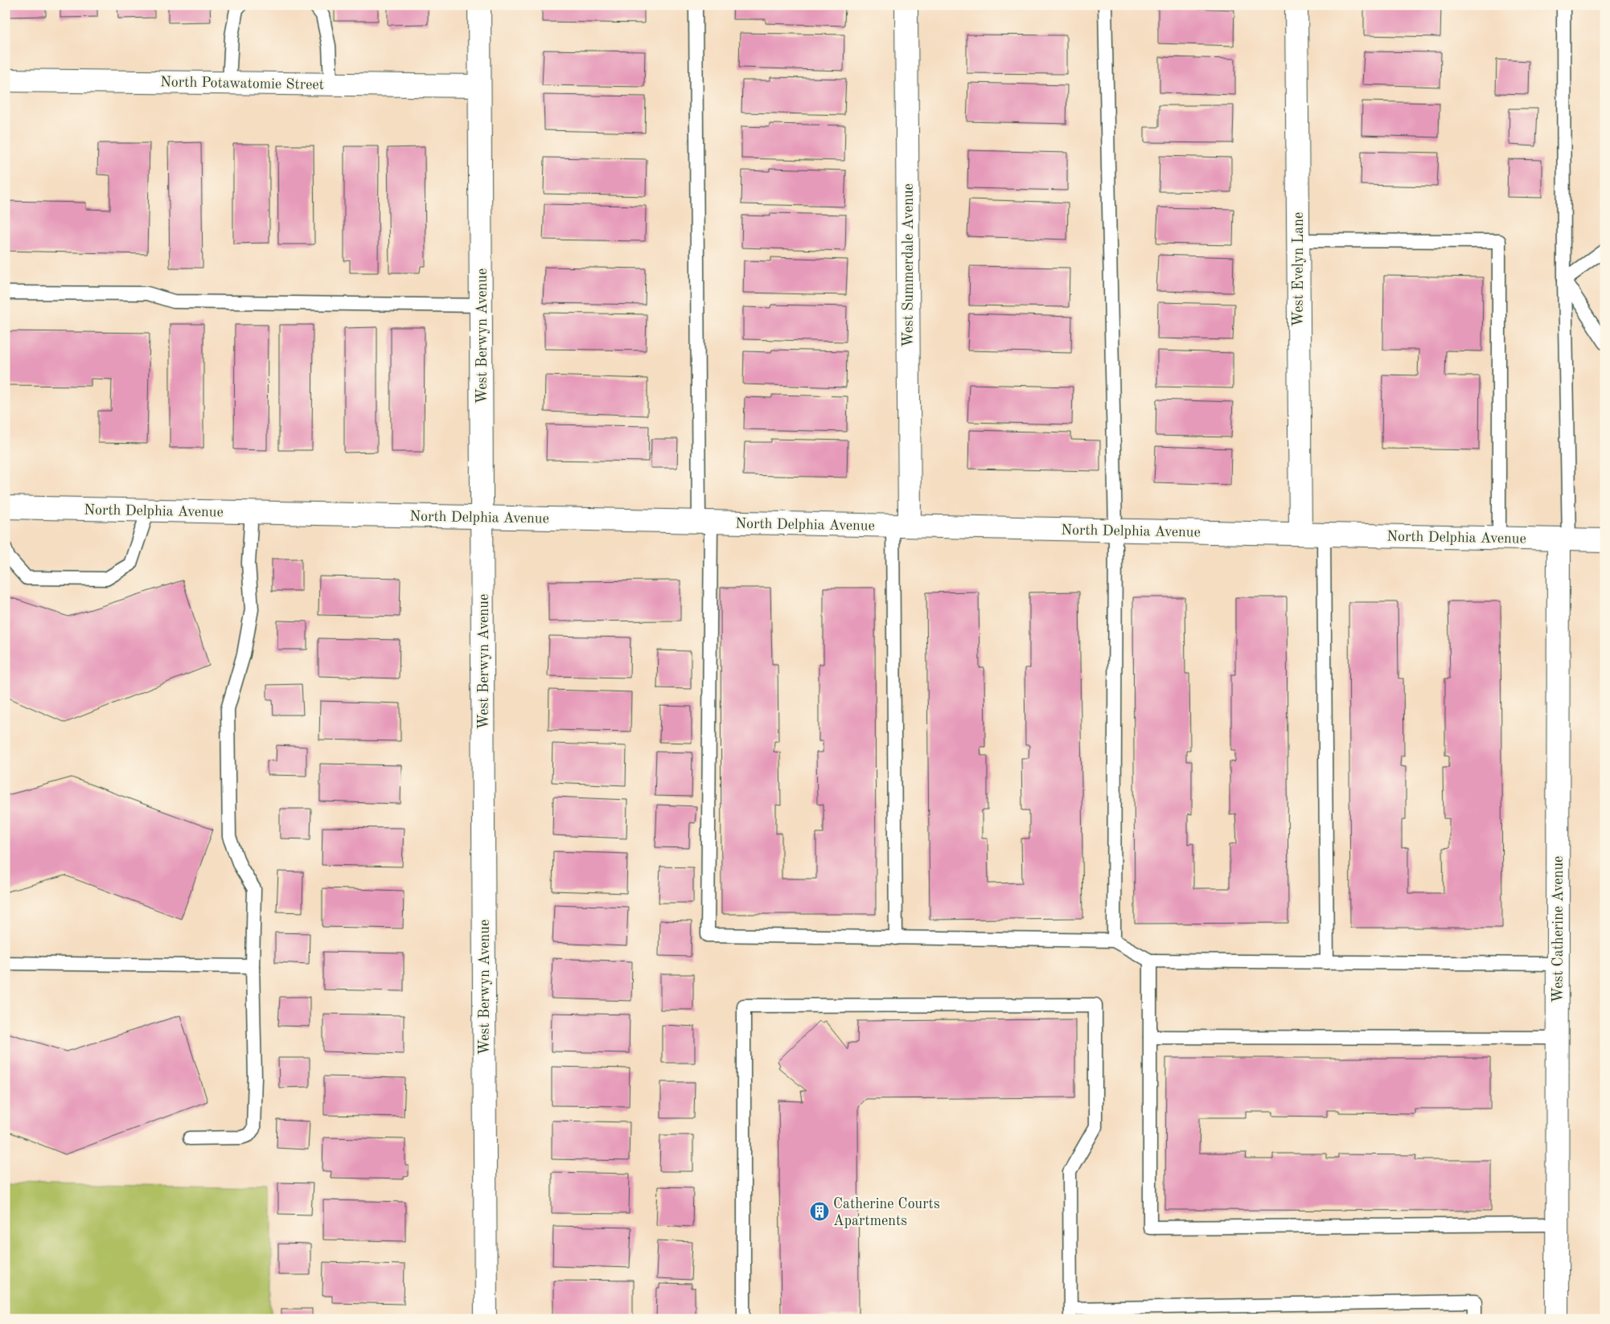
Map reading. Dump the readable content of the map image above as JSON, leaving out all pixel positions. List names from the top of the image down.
{
  "streets": {
    "street": [
      "North Potawatomie Street",
      "West Summerdale Avenue",
      "West Evelyn Lane",
      "West Berwyn Avenue",
      "North Delphia Avenue",
      "West Catherine Avenue"
    ]
  },
  "crossings": [
    ["North Potawatomie Street", "West Berwyn Avenue"],
    ["West Summerdale Avenue", "North Delphia Avenue"],
    ["West Evelyn Lane", "North Delphia Avenue"],
    ["West Berwyn Avenue", "North Delphia Avenue"],
    ["North Delphia Avenue", "West Catherine Avenue"]
  ],
  "places": {
    "building": ["Catherine Courts Apartments"]
  }
}
